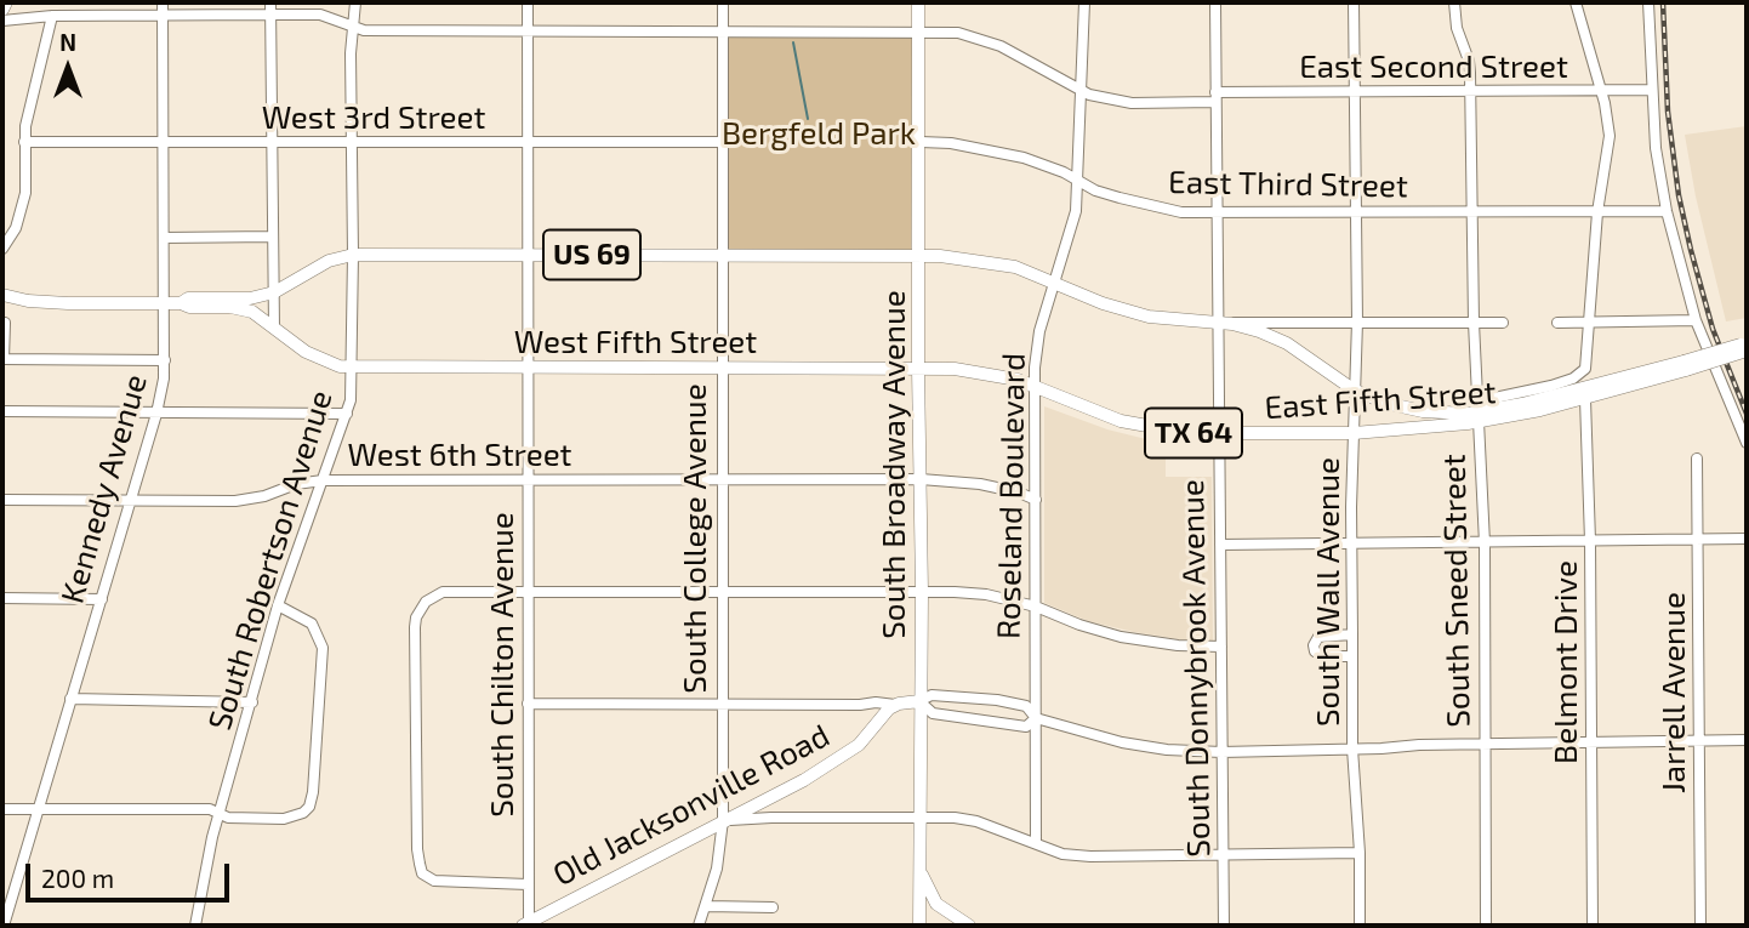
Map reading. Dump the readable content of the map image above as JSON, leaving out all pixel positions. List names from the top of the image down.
{
  "streets": {
    "main road": [
      "US 69",
      "West Fifth Street",
      "East Fifth Street",
      "TX 64",
      "South Broadway Avenue",
      "Old Jacksonville Road"
    ],
    "street": [
      "East Second Street",
      "West 3rd Street",
      "East Third Street",
      "West 6th Street",
      "Kennedy Avenue",
      "Roseland Boulevard",
      "South College Avenue",
      "South Robertson Avenue",
      "South Sneed Street",
      "South Wall Avenue",
      "Belmont Drive",
      "South Chilton Avenue",
      "South Donnybrook Avenue",
      "Jarrell Avenue"
    ]
  },
  "crossings": [
    ["East Second Street", "South Broadway Avenue"],
    ["East Second Street", "Kennedy Avenue"],
    ["East Second Street", "Roseland Boulevard"],
    ["East Second Street", "South College Avenue"],
    ["East Second Street", "South Robertson Avenue"],
    ["East Second Street", "South Sneed Street"],
    ["East Second Street", "South Wall Avenue"],
    ["East Second Street", "South Chilton Avenue"],
    ["East Second Street", "South Donnybrook Avenue"],
    ["West 3rd Street", "Kennedy Avenue"],
    ["West 3rd Street", "South College Avenue"],
    ["West 3rd Street", "South Robertson Avenue"],
    ["West 3rd Street", "South Chilton Avenue"],
    ["East Third Street", "South Broadway Avenue"],
    ["East Third Street", "Roseland Boulevard"],
    ["East Third Street", "South Sneed Street"],
    ["East Third Street", "South Wall Avenue"],
    ["East Third Street", "South Donnybrook Avenue"],
    ["US 69", "West Fifth Street"],
    ["US 69", "TX 64"],
    ["US 69", "South Broadway Avenue"],
    ["US 69", "Kennedy Avenue"],
    ["US 69", "South College Avenue"],
    ["US 69", "South Robertson Avenue"],
    ["US 69", "South Chilton Avenue"],
    ["West Fifth Street", "East Fifth Street"],
    ["West Fifth Street", "South Broadway Avenue"],
    ["West Fifth Street", "South College Avenue"],
    ["West Fifth Street", "South Robertson Avenue"],
    ["West Fifth Street", "South Chilton Avenue"],
    ["East Fifth Street", "TX 64"],
    ["East Fifth Street", "South Broadway Avenue"],
    ["East Fifth Street", "Roseland Boulevard"],
    ["East Fifth Street", "South Sneed Street"],
    ["East Fifth Street", "South Wall Avenue"],
    ["East Fifth Street", "Belmont Drive"],
    ["East Fifth Street", "South Donnybrook Avenue"],
    ["TX 64", "South Broadway Avenue"],
    ["TX 64", "Roseland Boulevard"],
    ["TX 64", "South Wall Avenue"],
    ["TX 64", "South Donnybrook Avenue"],
    ["West 6th Street", "South Broadway Avenue"],
    ["West 6th Street", "Kennedy Avenue"],
    ["West 6th Street", "Roseland Boulevard"],
    ["West 6th Street", "South College Avenue"],
    ["West 6th Street", "South Robertson Avenue"],
    ["West 6th Street", "South Chilton Avenue"],
    ["South College Avenue", "Old Jacksonville Road"],
    ["South Chilton Avenue", "Old Jacksonville Road"]
  ],
  "parks": ["Bergfeld Park"],
  "scale_bar": "200 m",
  "north": "top"
}
